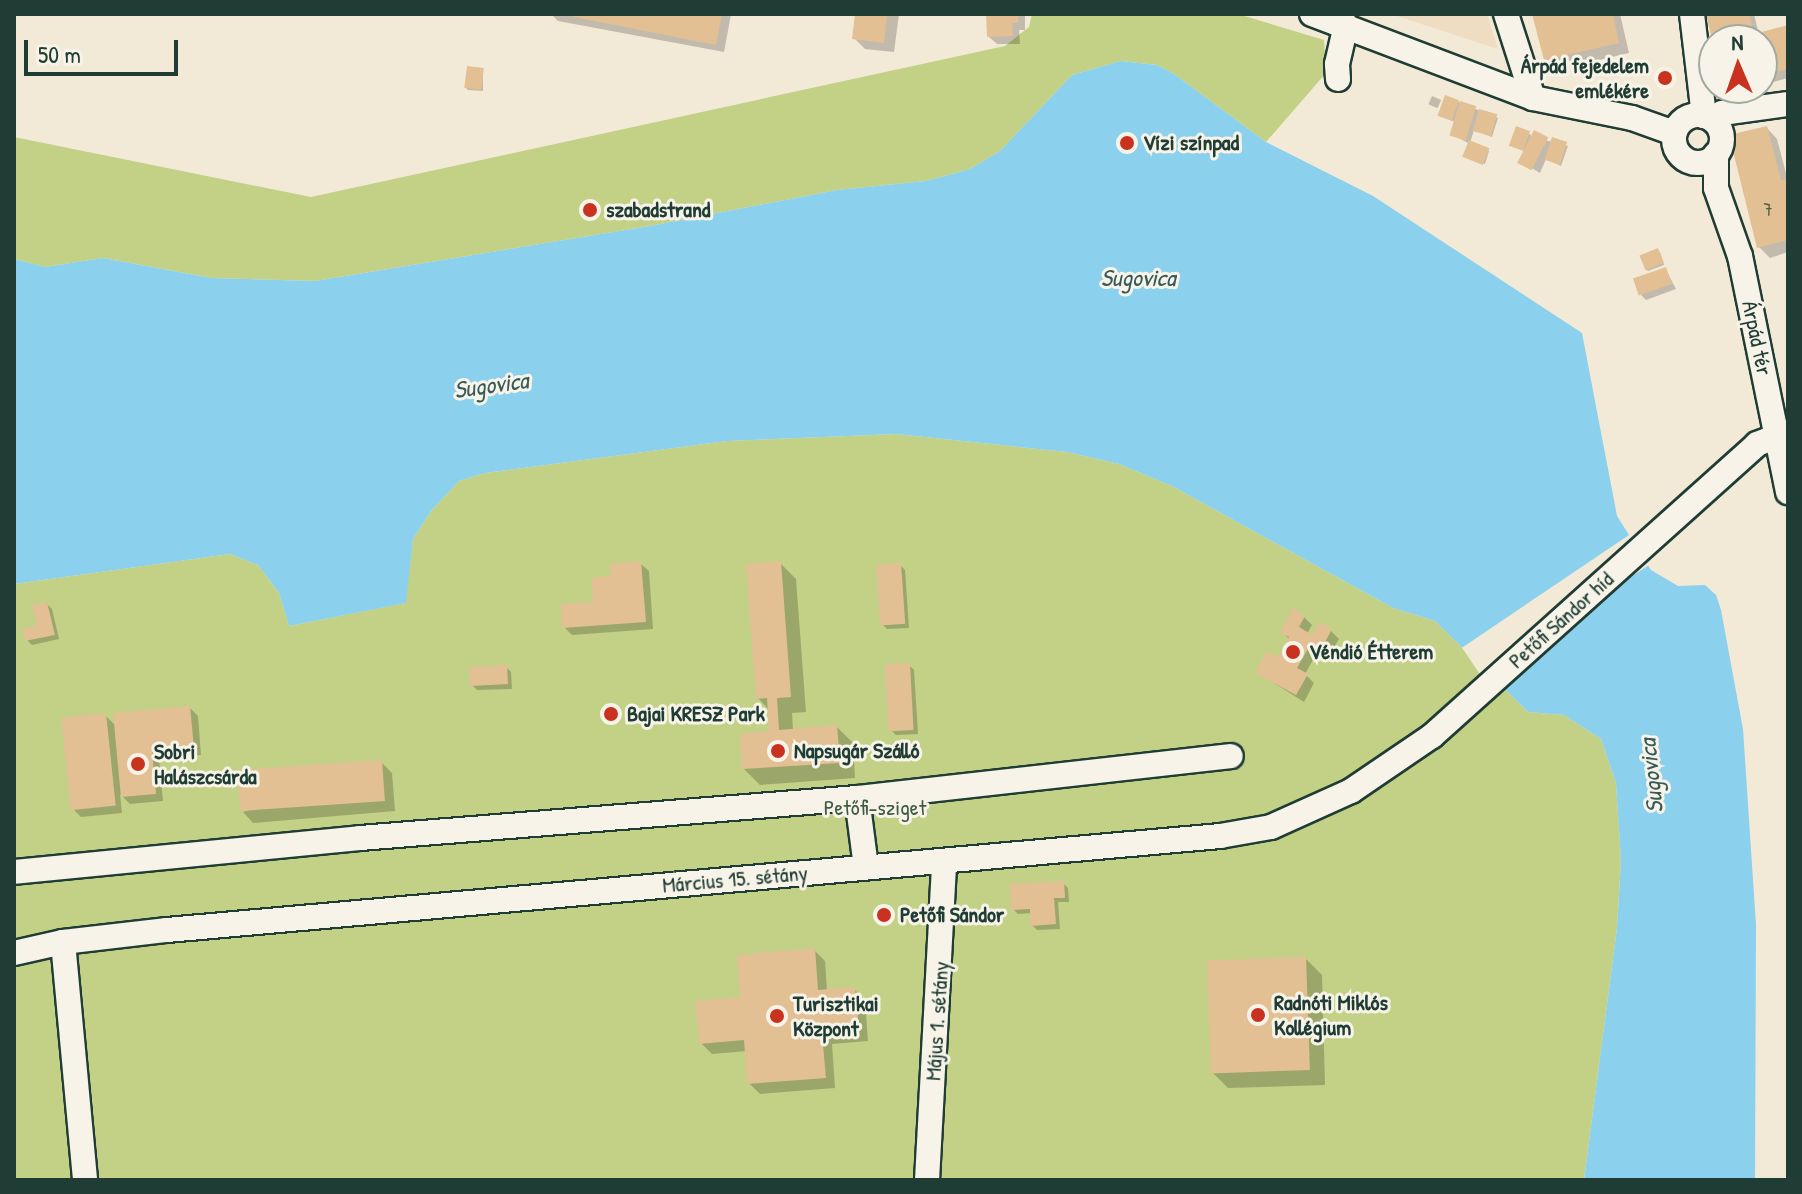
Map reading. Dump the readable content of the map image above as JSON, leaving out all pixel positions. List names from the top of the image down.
{
  "streets": {
    "street": [
      "Árpád tér",
      "Petőfi Sándor híd",
      "Március 15. sétány",
      "Május 1. sétány"
    ]
  },
  "crossings": [
    ["Árpád tér", "Petőfi Sándor híd"],
    ["Petőfi Sándor híd", "Március 15. sétány"],
    ["Március 15. sétány", "Május 1. sétány"]
  ],
  "water": ["Sugovica"],
  "parks": ["Petőfi-sziget"],
  "places": [
    "Árpád fejedelem emlékére",
    "Vízi színpad",
    "szabadstrand",
    "Véndió Étterem",
    "Bajai KRESZ Park",
    "Napsugár Szálló",
    "Sobri Halászcsárda",
    "Petőfi Sándor",
    "Radnóti Miklós Kollégium",
    "Turisztikai Központ"
  ],
  "house_numbers": ["7"],
  "scale_bar": "50 m",
  "north": "top"
}
